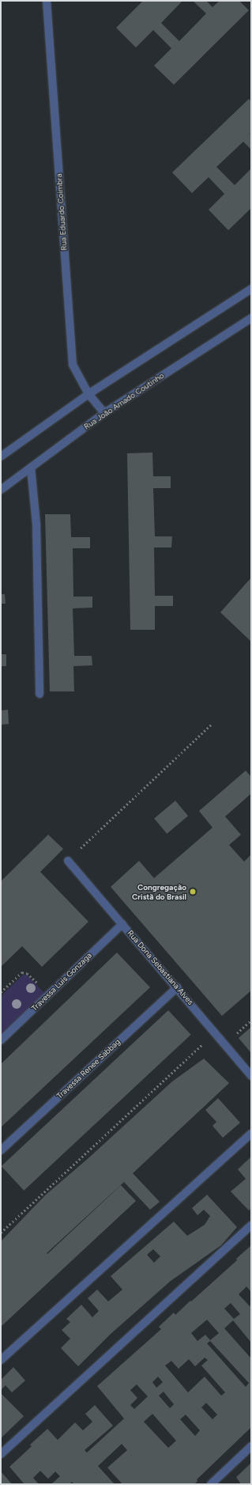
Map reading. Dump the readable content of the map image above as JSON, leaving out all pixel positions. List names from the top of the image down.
{
  "streets": {
    "street": [
      "Rua Eduardo Coimbra",
      "Rua João Amado Coutinho",
      "Rua Dona Sebastiana Alves",
      "Travessa Luis Gonzaga",
      "Travessa Renee Sabbag"
    ]
  },
  "crossings": [
    ["Rua Eduardo Coimbra", "Rua João Amado Coutinho"],
    ["Rua Dona Sebastiana Alves", "Travessa Luis Gonzaga"],
    ["Rua Dona Sebastiana Alves", "Travessa Renee Sabbag"]
  ],
  "places": ["Congregação Cristã do Brasil"]
}
